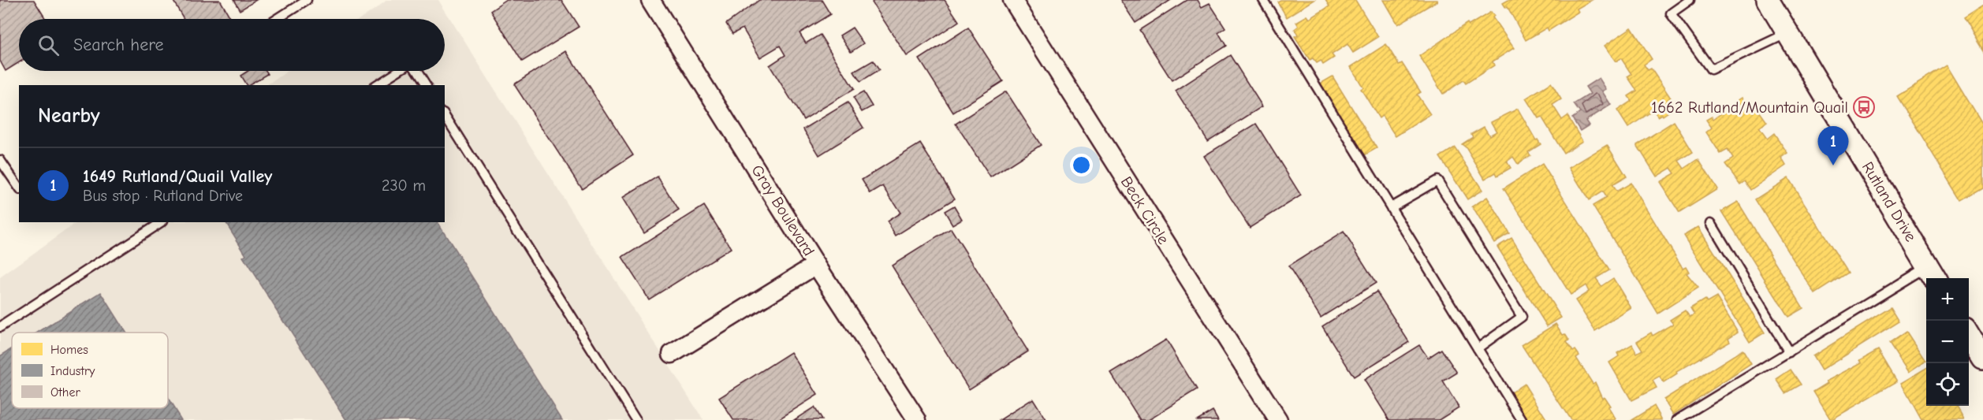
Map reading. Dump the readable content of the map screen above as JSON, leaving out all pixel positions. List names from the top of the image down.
{
  "streets": {
    "street": ["Rutland Drive", "Gray Boulevard", "Beck Circle"]
  },
  "places": {
    "bus stop": ["1662 Rutland/Mountain Quail"]
  },
  "legend": ["Homes", "Industry", "Other"],
  "page": {
    "search": "Search here",
    "heading": "Nearby",
    "pins": "1",
    "list": [
      {
        "mark": "1",
        "name": "1649 Rutland/Quail Valley",
        "note": "Bus stop · Rutland Drive",
        "value": "230 m"
      }
    ],
    "map_buttons": ["+", "−"]
  }
}
